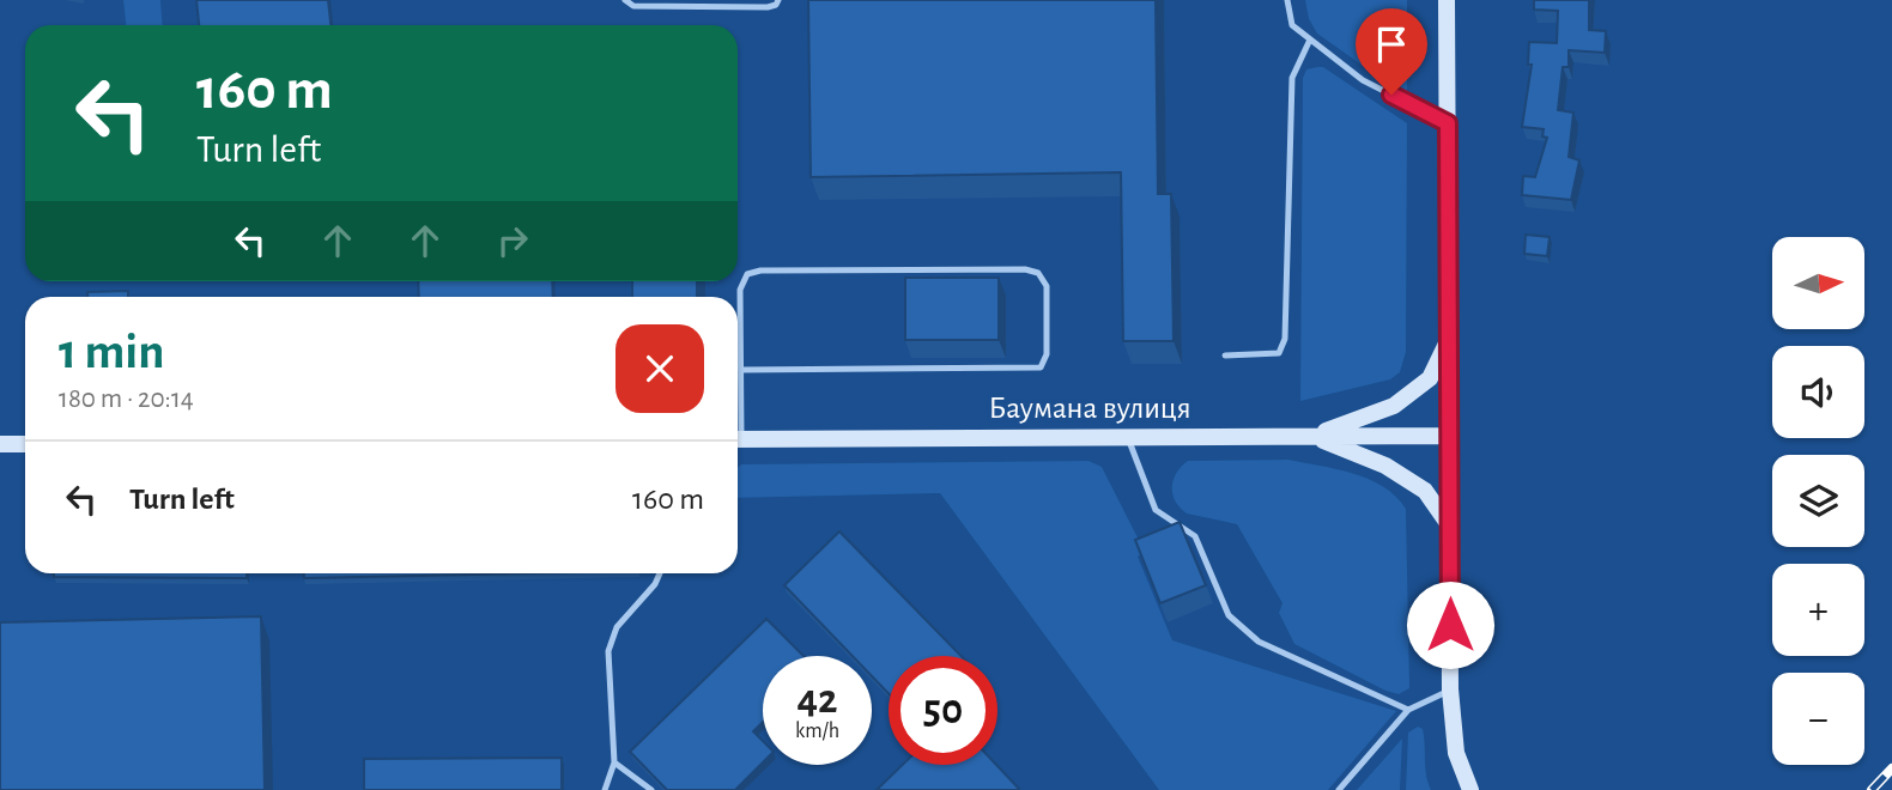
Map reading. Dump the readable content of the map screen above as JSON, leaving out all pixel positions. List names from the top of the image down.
{
  "streets": {
    "main road": ["Баумана вулиця"]
  },
  "north": "right",
  "page": {
    "turn": ["160 m", "Turn left"],
    "map_buttons": ["+", "−"],
    "heading": ["1 min", "180 m · 20:14"],
    "list": [
      {
        "name": "Turn left",
        "value": "160 m"
      }
    ],
    "speed": "42 km/h",
    "limit": "50"
  }
}
